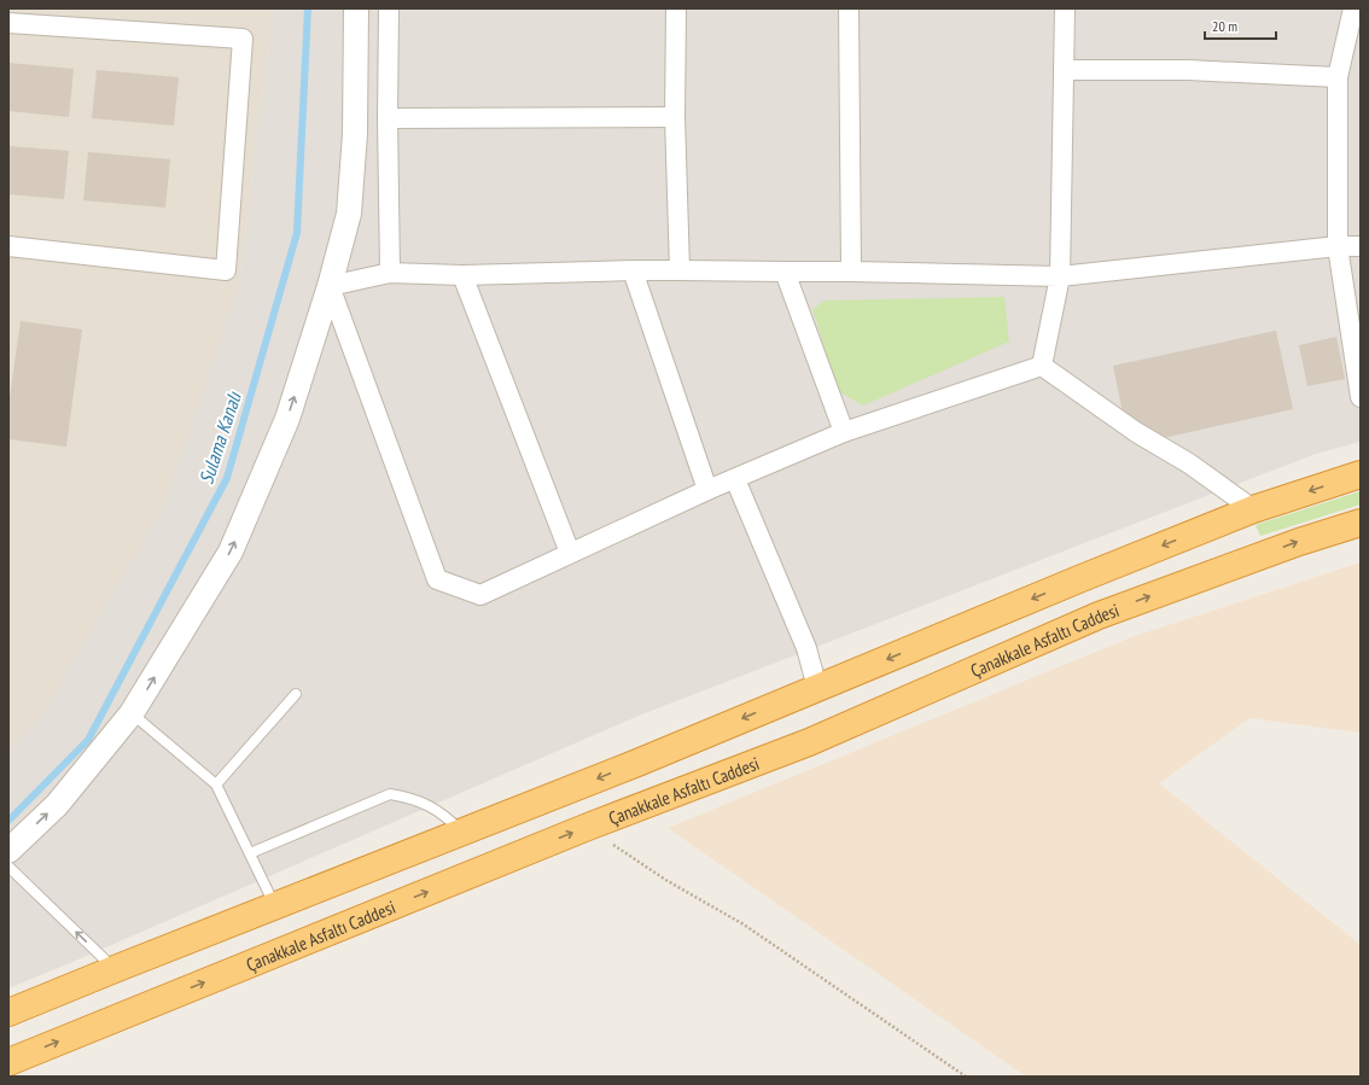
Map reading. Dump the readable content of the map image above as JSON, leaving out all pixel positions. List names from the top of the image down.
{
  "streets": {
    "highway": ["Çanakkale Asfaltı Caddesi"]
  },
  "water": ["Sulama Kanalı"],
  "scale_bar": "20 m"
}
